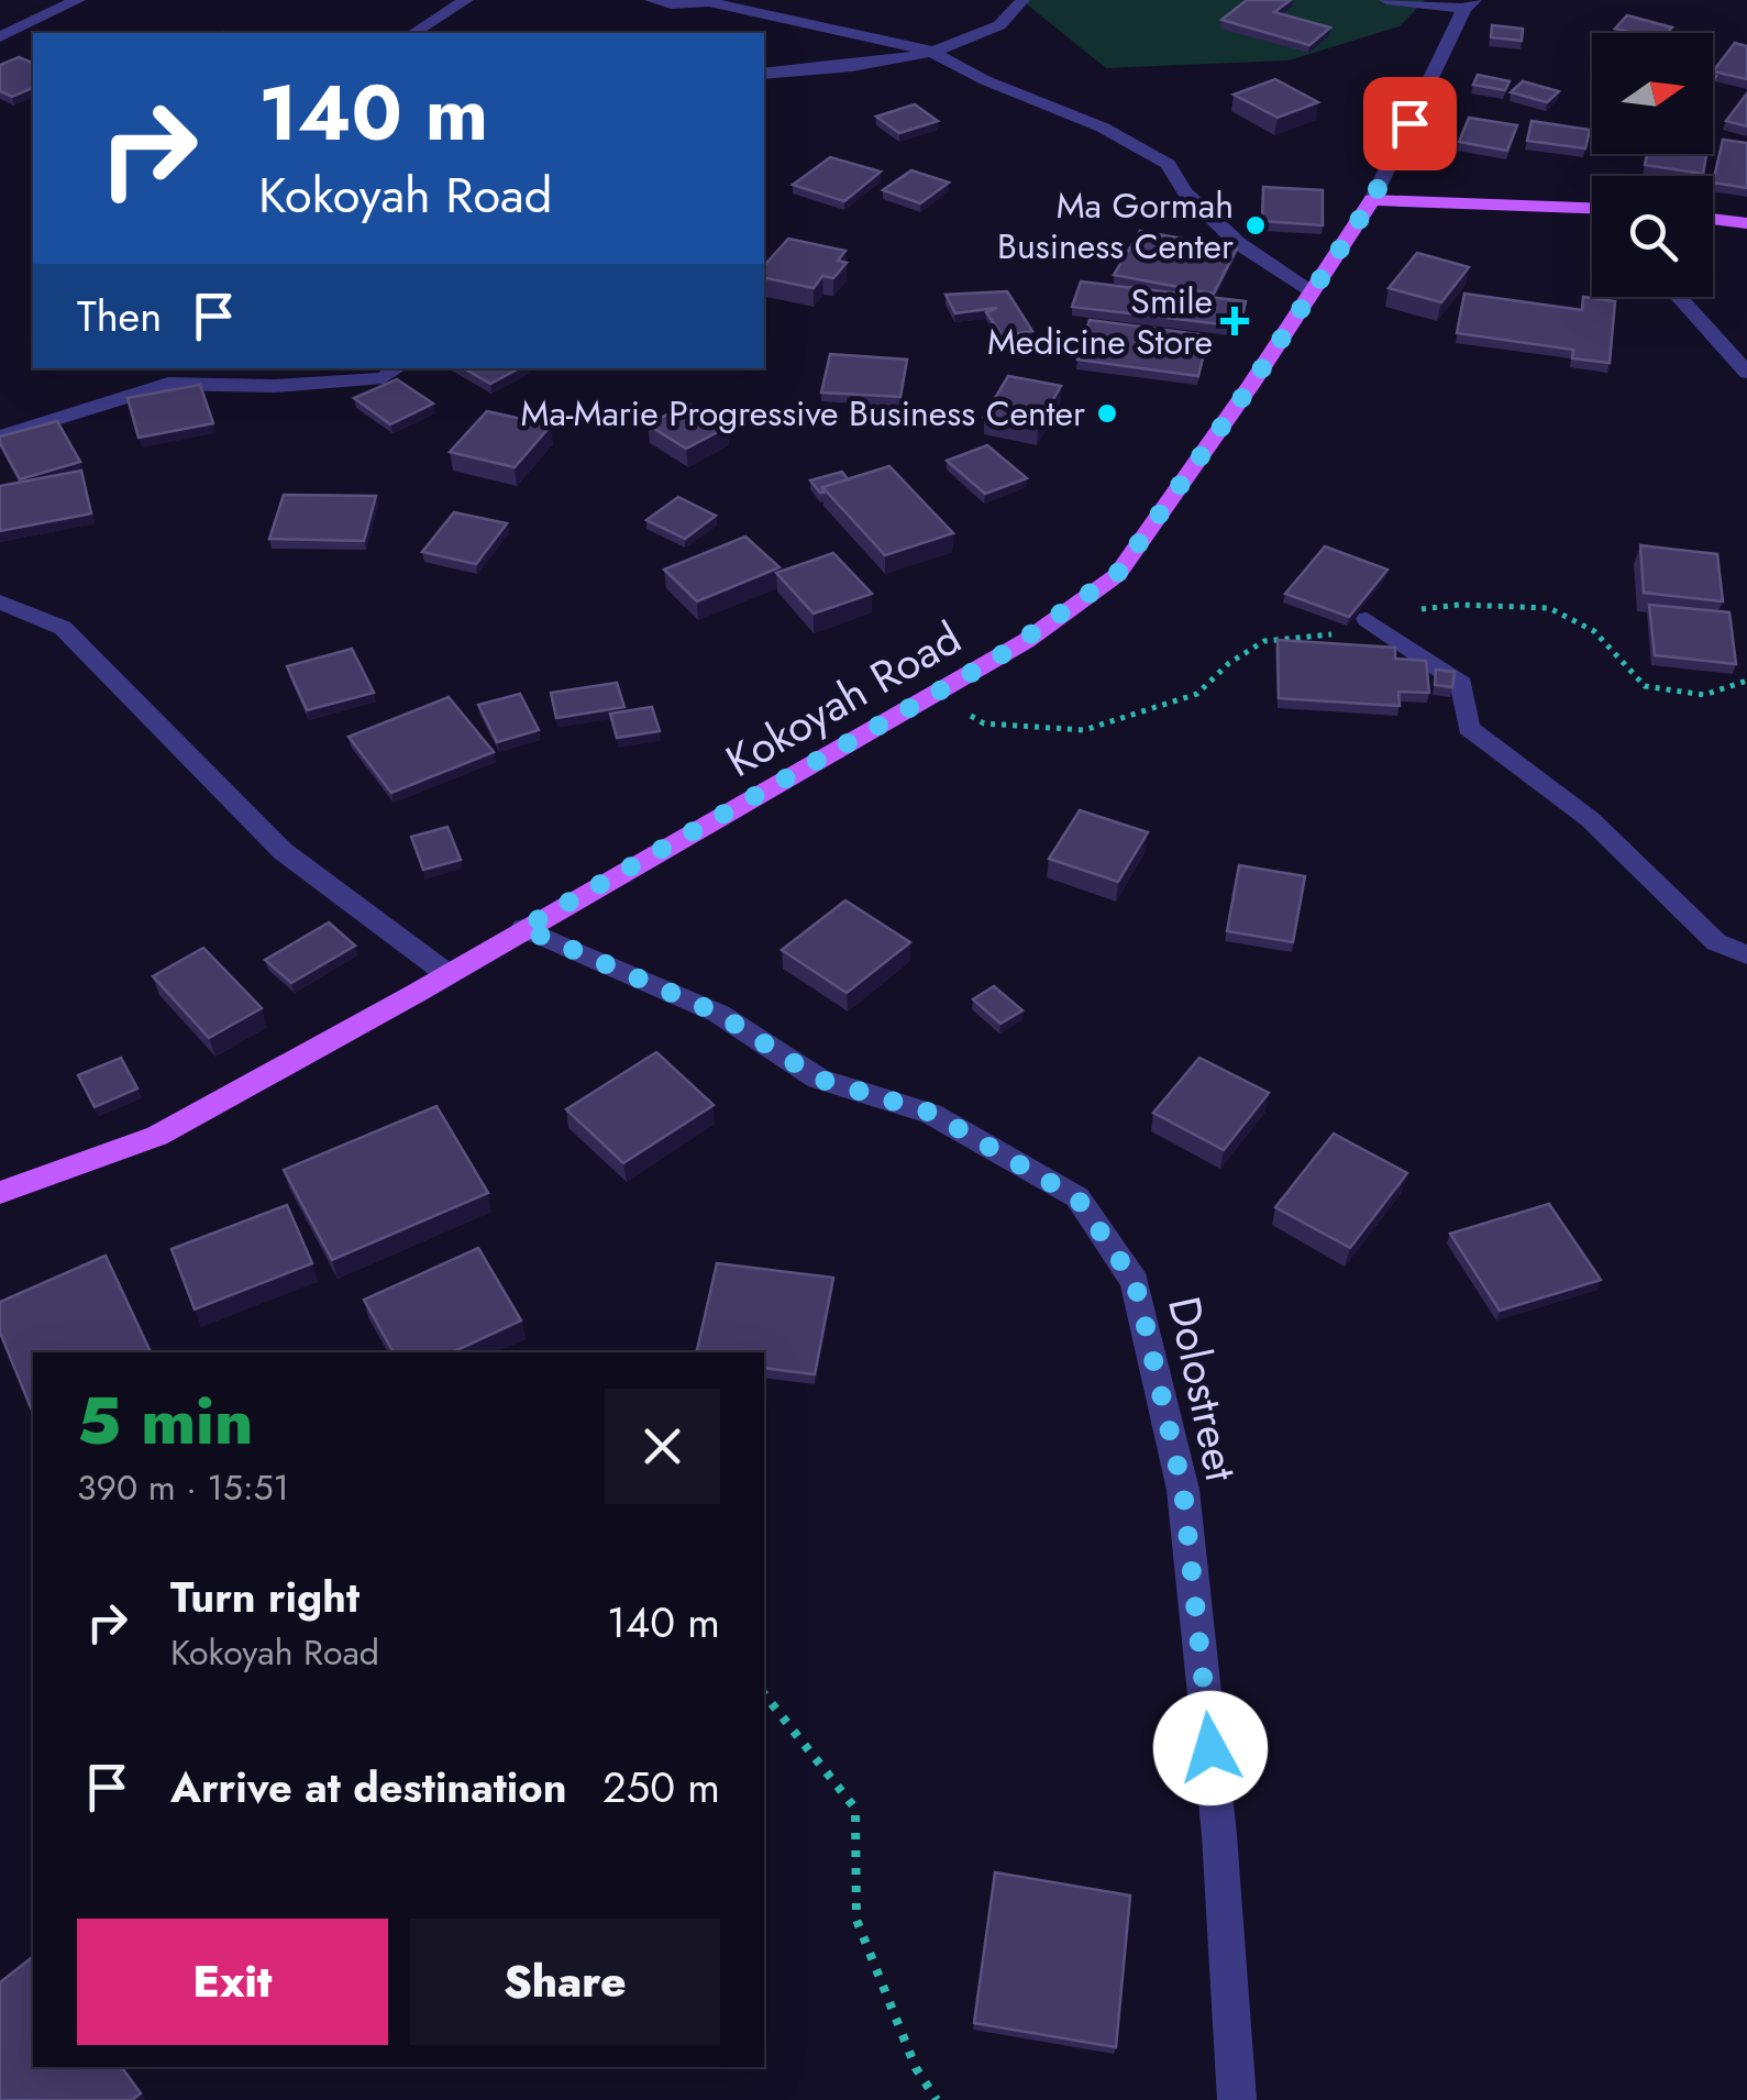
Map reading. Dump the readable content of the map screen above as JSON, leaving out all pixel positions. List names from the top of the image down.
{
  "streets": {
    "main road": ["Kokoyah Road"],
    "street": ["Dolostreet"]
  },
  "crossings": [
    ["Kokoyah Road", "Dolostreet"]
  ],
  "places": {
    "other": ["Ma Gormah Business Center", "Ma-Marie Progressive Business Center"],
    "health": ["Smile Medicine Store"]
  },
  "north": "right",
  "page": {
    "turn": ["140 m", "Kokoyah Road"],
    "then": "Then",
    "heading": ["5 min", "390 m · 15:51"],
    "list": [
      {
        "name": "Turn right",
        "note": "Kokoyah Road",
        "value": "140 m"
      },
      {
        "name": "Arrive at destination",
        "value": "250 m"
      }
    ],
    "buttons": ["Exit", "Share"]
  }
}
